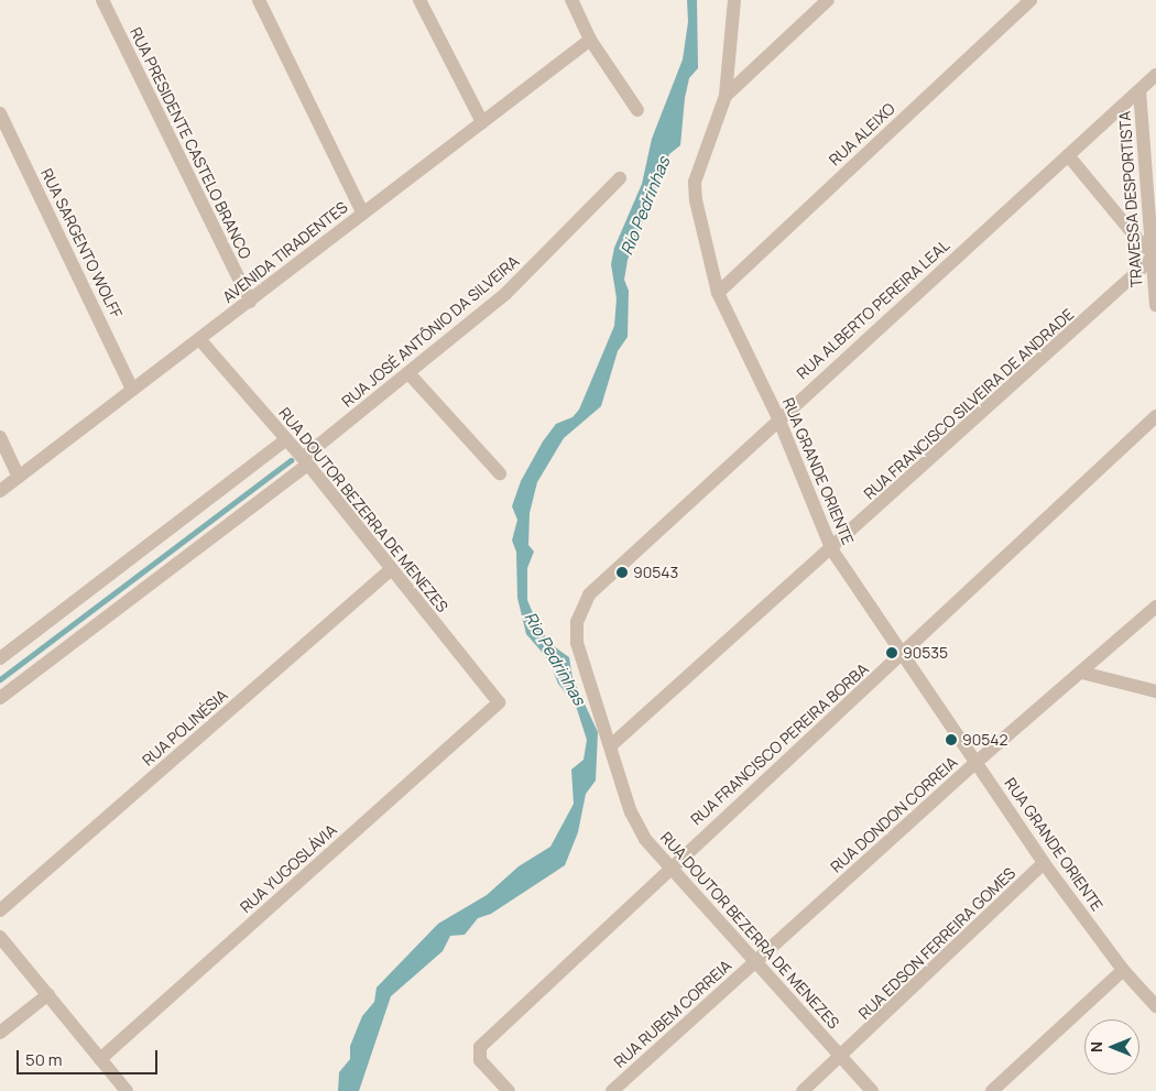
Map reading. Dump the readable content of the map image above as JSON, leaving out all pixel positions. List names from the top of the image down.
{
  "streets": {
    "street": [
      "RUA ALEIXO",
      "RUA PRESIDENTE CASTELO BRANCO",
      "TRAVESSA DESPORTISTA",
      "RUA SARGENTO WOLFF",
      "AVENIDA TIRADENTES",
      "RUA ALBERTO PEREIRA LEAL",
      "RUA JOSÉ ANTÔNIO DA SILVEIRA",
      "RUA FRANCISCO SILVEIRA DE ANDRADE",
      "RUA GRANDE ORIENTE",
      "RUA DOUTOR BEZERRA DE MENEZES",
      "RUA POLINÉSIA",
      "RUA FRANCISCO PEREIRA BORBA",
      "RUA DONDON CORREIA",
      "RUA YUGOSLÁVIA",
      "RUA EDSON FERREIRA GOMES",
      "RUA RUBEM CORREIA"
    ]
  },
  "crossings": [
    ["RUA ALEIXO", "RUA GRANDE ORIENTE"],
    ["RUA PRESIDENTE CASTELO BRANCO", "AVENIDA TIRADENTES"],
    ["TRAVESSA DESPORTISTA", "RUA ALBERTO PEREIRA LEAL"],
    ["TRAVESSA DESPORTISTA", "RUA FRANCISCO SILVEIRA DE ANDRADE"],
    ["RUA SARGENTO WOLFF", "AVENIDA TIRADENTES"],
    ["AVENIDA TIRADENTES", "RUA DOUTOR BEZERRA DE MENEZES"],
    ["RUA ALBERTO PEREIRA LEAL", "RUA GRANDE ORIENTE"],
    ["RUA ALBERTO PEREIRA LEAL", "RUA DOUTOR BEZERRA DE MENEZES"],
    ["RUA JOSÉ ANTÔNIO DA SILVEIRA", "RUA DOUTOR BEZERRA DE MENEZES"],
    ["RUA FRANCISCO SILVEIRA DE ANDRADE", "RUA GRANDE ORIENTE"],
    ["RUA FRANCISCO SILVEIRA DE ANDRADE", "RUA DOUTOR BEZERRA DE MENEZES"],
    ["RUA GRANDE ORIENTE", "RUA FRANCISCO PEREIRA BORBA"],
    ["RUA GRANDE ORIENTE", "RUA DONDON CORREIA"],
    ["RUA GRANDE ORIENTE", "RUA EDSON FERREIRA GOMES"],
    ["RUA DOUTOR BEZERRA DE MENEZES", "RUA POLINÉSIA"],
    ["RUA DOUTOR BEZERRA DE MENEZES", "RUA FRANCISCO PEREIRA BORBA"],
    ["RUA DOUTOR BEZERRA DE MENEZES", "RUA DONDON CORREIA"],
    ["RUA DOUTOR BEZERRA DE MENEZES", "RUA YUGOSLÁVIA"],
    ["RUA DOUTOR BEZERRA DE MENEZES", "RUA EDSON FERREIRA GOMES"],
    ["RUA DOUTOR BEZERRA DE MENEZES", "RUA RUBEM CORREIA"],
    ["RUA DONDON CORREIA", "RUA RUBEM CORREIA"]
  ],
  "water": ["Rio Pedrinhas"],
  "places": ["90543", "90535", "90542"],
  "scale_bar": "50 m",
  "north": "left"
}
